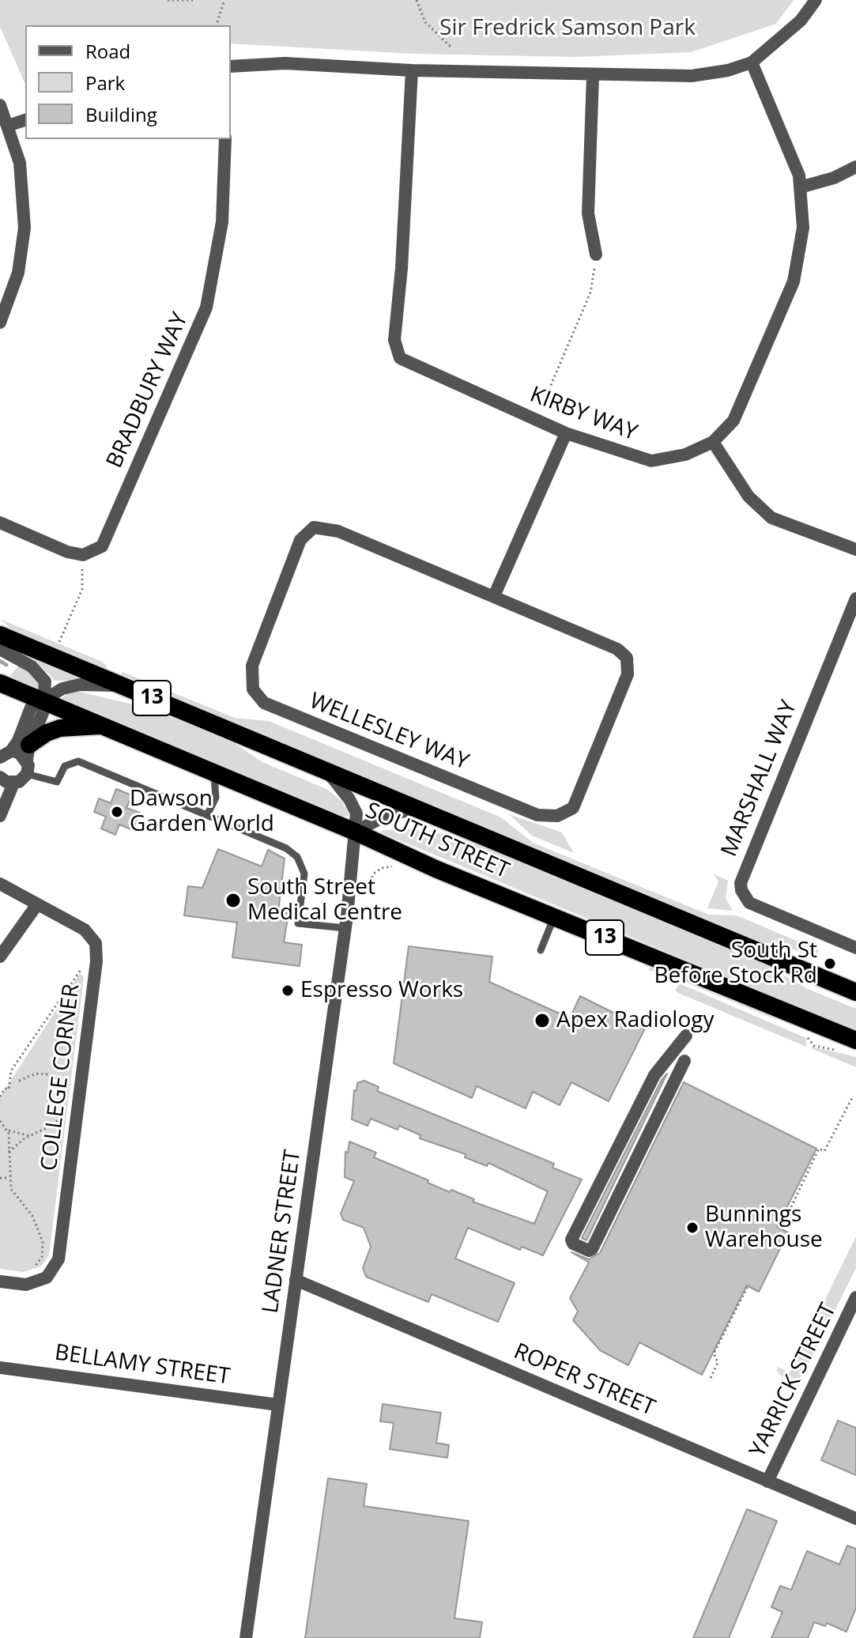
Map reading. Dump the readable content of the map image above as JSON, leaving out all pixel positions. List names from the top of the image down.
{
  "streets": {
    "highway": ["13", "SOUTH STREET"],
    "street": [
      "BRADBURY WAY",
      "KIRBY WAY",
      "WELLESLEY WAY",
      "MARSHALL WAY",
      "COLLEGE CORNER",
      "LADNER STREET",
      "BELLAMY STREET",
      "ROPER STREET",
      "YARRICK STREET"
    ]
  },
  "crossings": [
    ["SOUTH STREET", "LADNER STREET"],
    ["LADNER STREET", "BELLAMY STREET"],
    ["LADNER STREET", "ROPER STREET"],
    ["ROPER STREET", "YARRICK STREET"]
  ],
  "parks": ["Sir Fredrick Samson Park"],
  "places": [
    "Dawson Garden World",
    "South Street Medical Centre",
    "South St Before Stock Rd",
    "Espresso Works",
    "Apex Radiology",
    "Bunnings Warehouse"
  ],
  "legend": ["Road", "Park", "Building"]
}
